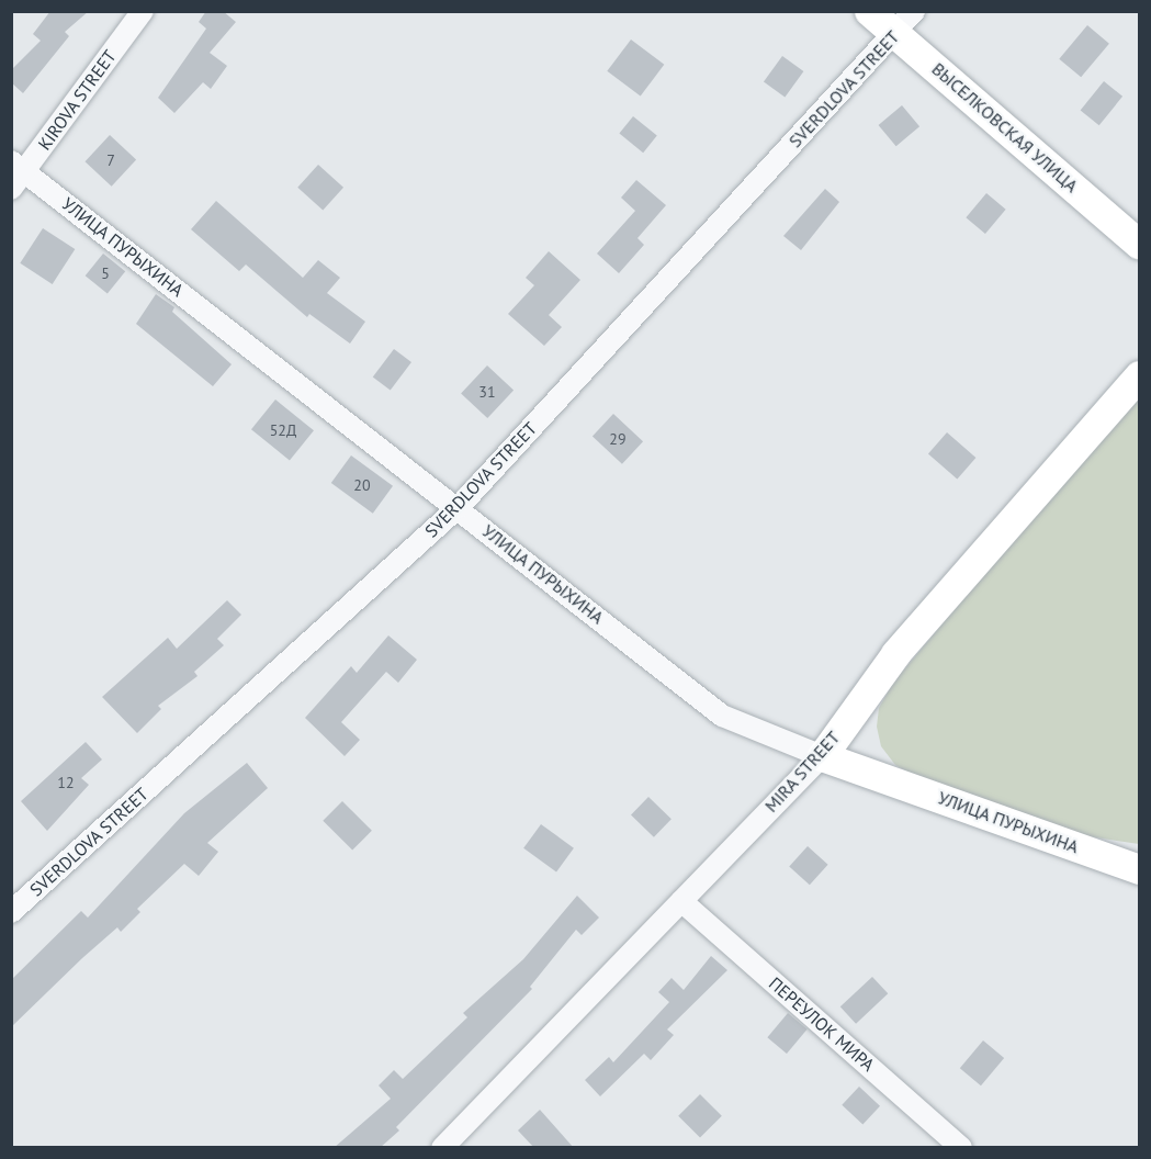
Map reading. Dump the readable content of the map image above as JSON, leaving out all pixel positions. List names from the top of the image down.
{
  "streets": {
    "street": [
      "SVERDLOVA STREET",
      "KIROVA STREET",
      "ВЫСЕЛКОВСКАЯ УЛИЦА",
      "УЛИЦА ПУРЫХИНА",
      "MIRA STREET",
      "ПЕРЕУЛОК МИРА"
    ]
  },
  "crossings": [
    ["SVERDLOVA STREET", "ВЫСЕЛКОВСКАЯ УЛИЦА"],
    ["SVERDLOVA STREET", "УЛИЦА ПУРЫХИНА"],
    ["KIROVA STREET", "УЛИЦА ПУРЫХИНА"],
    ["УЛИЦА ПУРЫХИНА", "MIRA STREET"],
    ["MIRA STREET", "ПЕРЕУЛОК МИРА"]
  ],
  "house_numbers": [
    "7",
    "5",
    "31",
    "52Д",
    "29",
    "20",
    "12"
  ]
}
